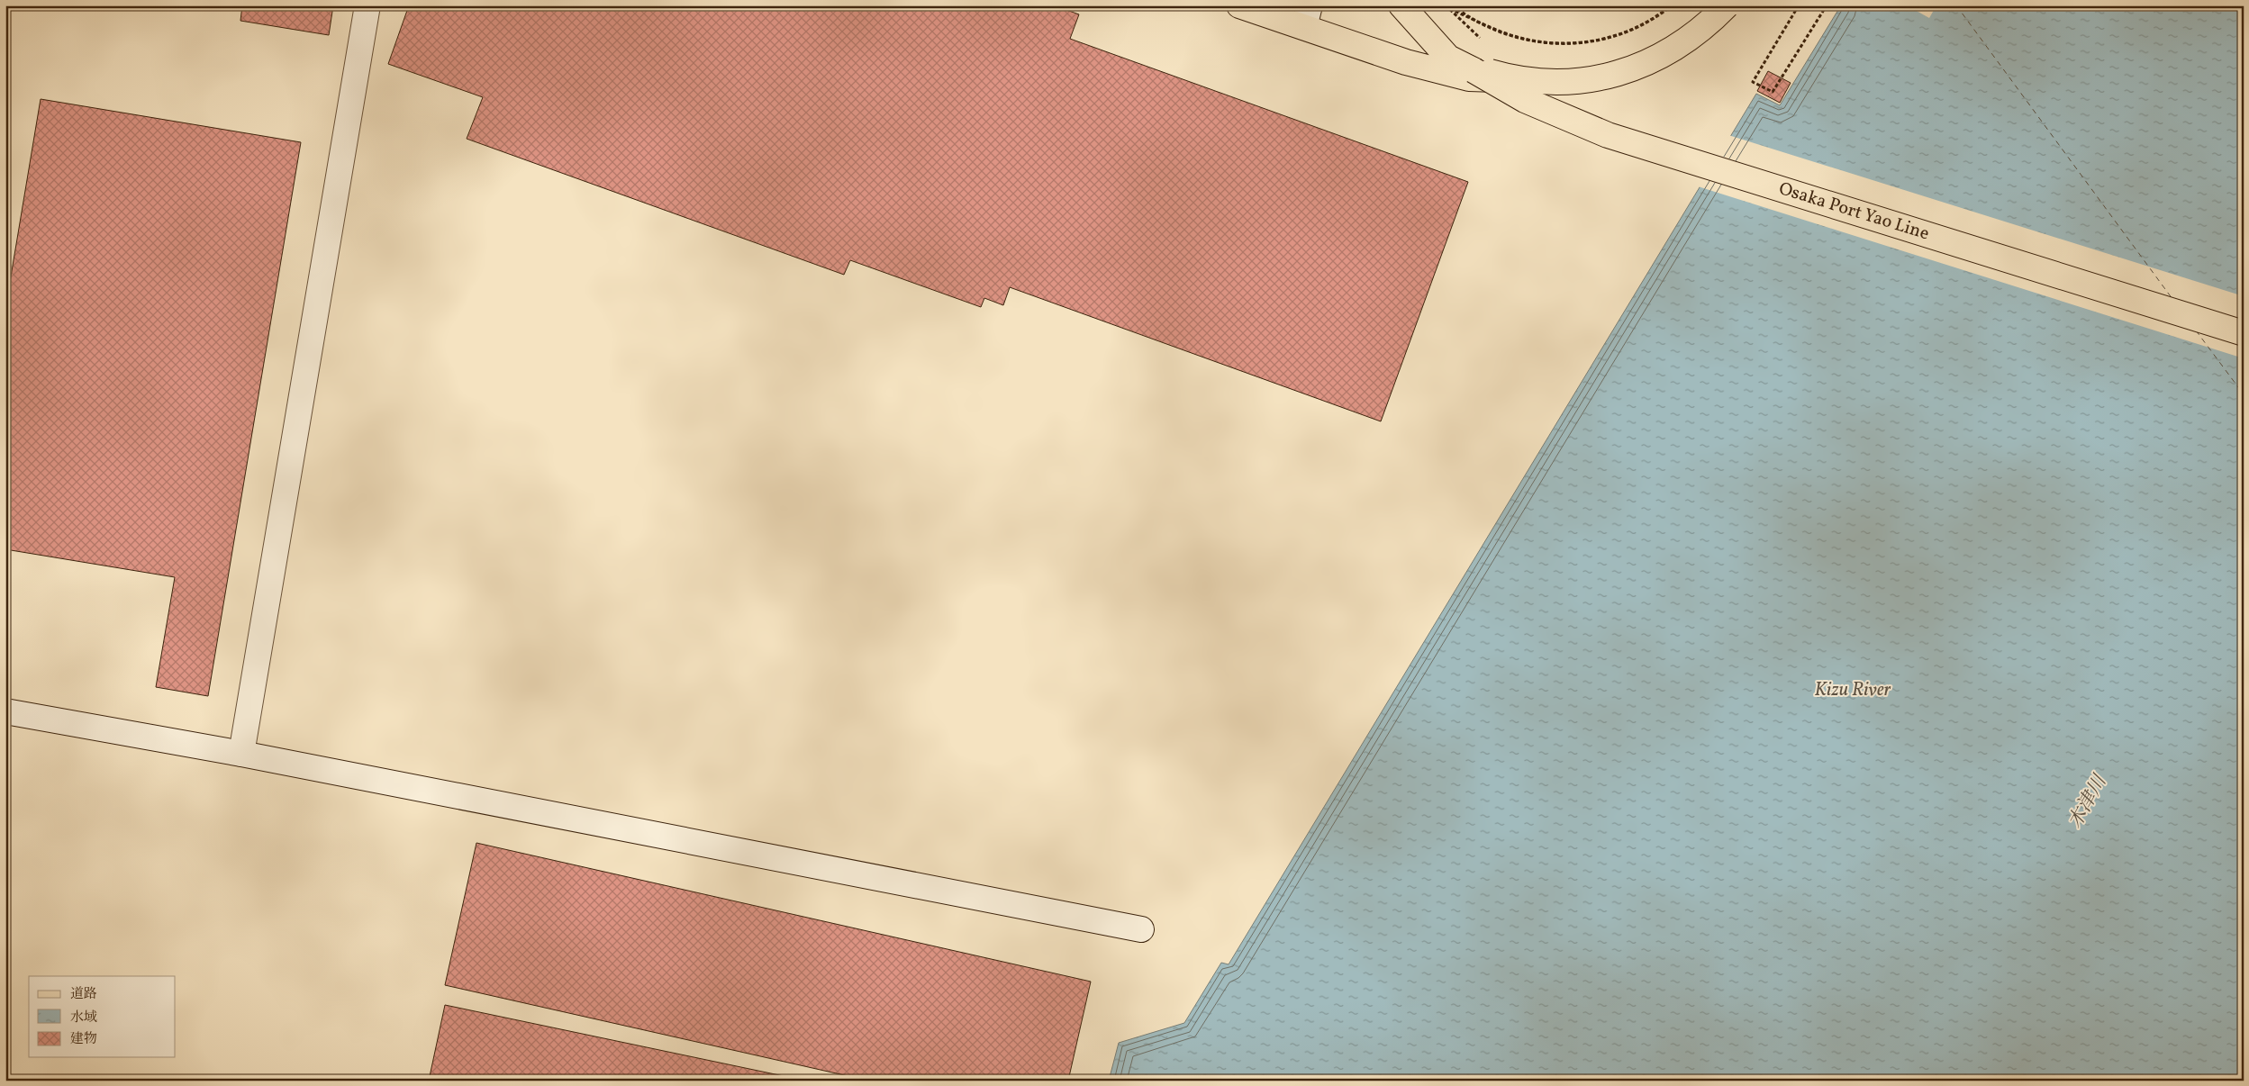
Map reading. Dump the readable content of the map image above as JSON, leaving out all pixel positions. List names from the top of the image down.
{
  "streets": {
    "main road": ["Osaka Port Yao Line"]
  },
  "water": ["Kizu River", "木津川"],
  "legend": ["道路", "水域", "建物"]
}
